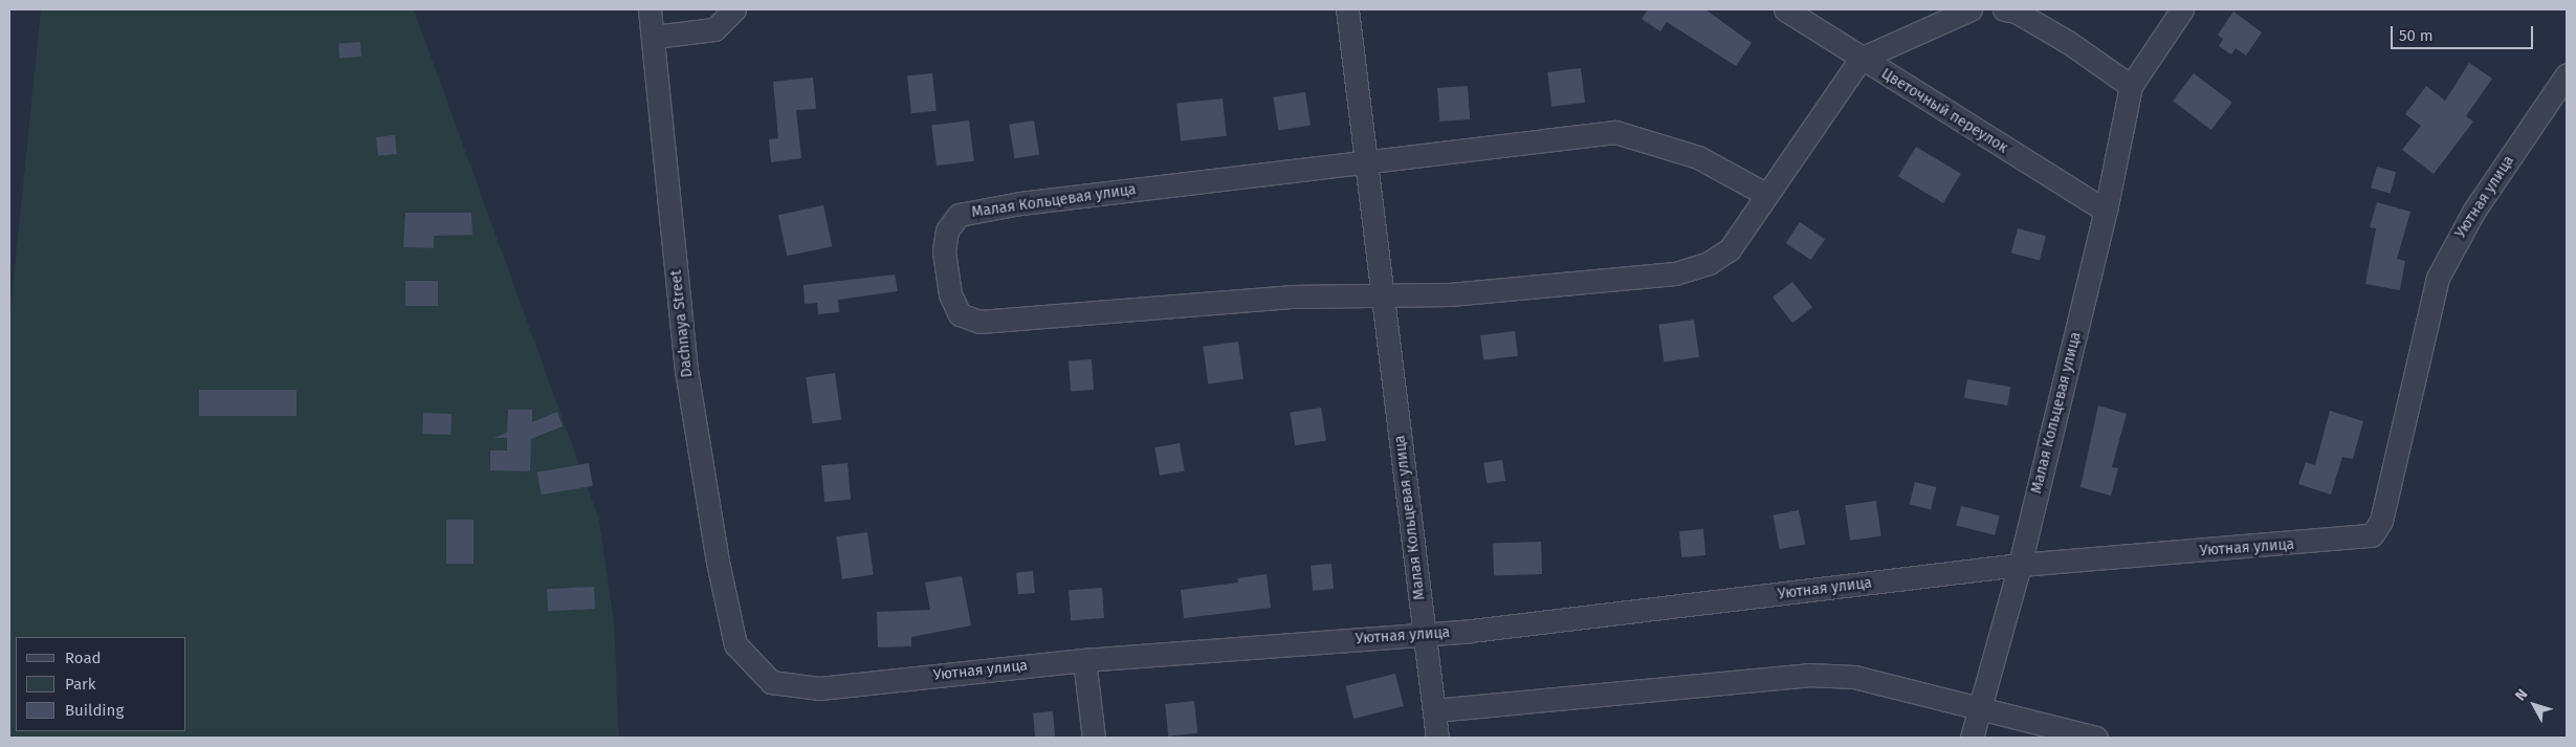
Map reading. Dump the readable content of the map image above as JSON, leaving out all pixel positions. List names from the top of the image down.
{
  "streets": {
    "street": [
      "Цветочный переулок",
      "Уютная улица",
      "Малая Кольцевая улица",
      "Dachnaya Street"
    ]
  },
  "crossings": [
    ["Цветочный переулок", "Малая Кольцевая улица"],
    ["Уютная улица", "Малая Кольцевая улица"],
    ["Уютная улица", "Dachnaya Street"]
  ],
  "legend": ["Road", "Park", "Building"],
  "scale_bar": "50 m",
  "north": "top left"
}
